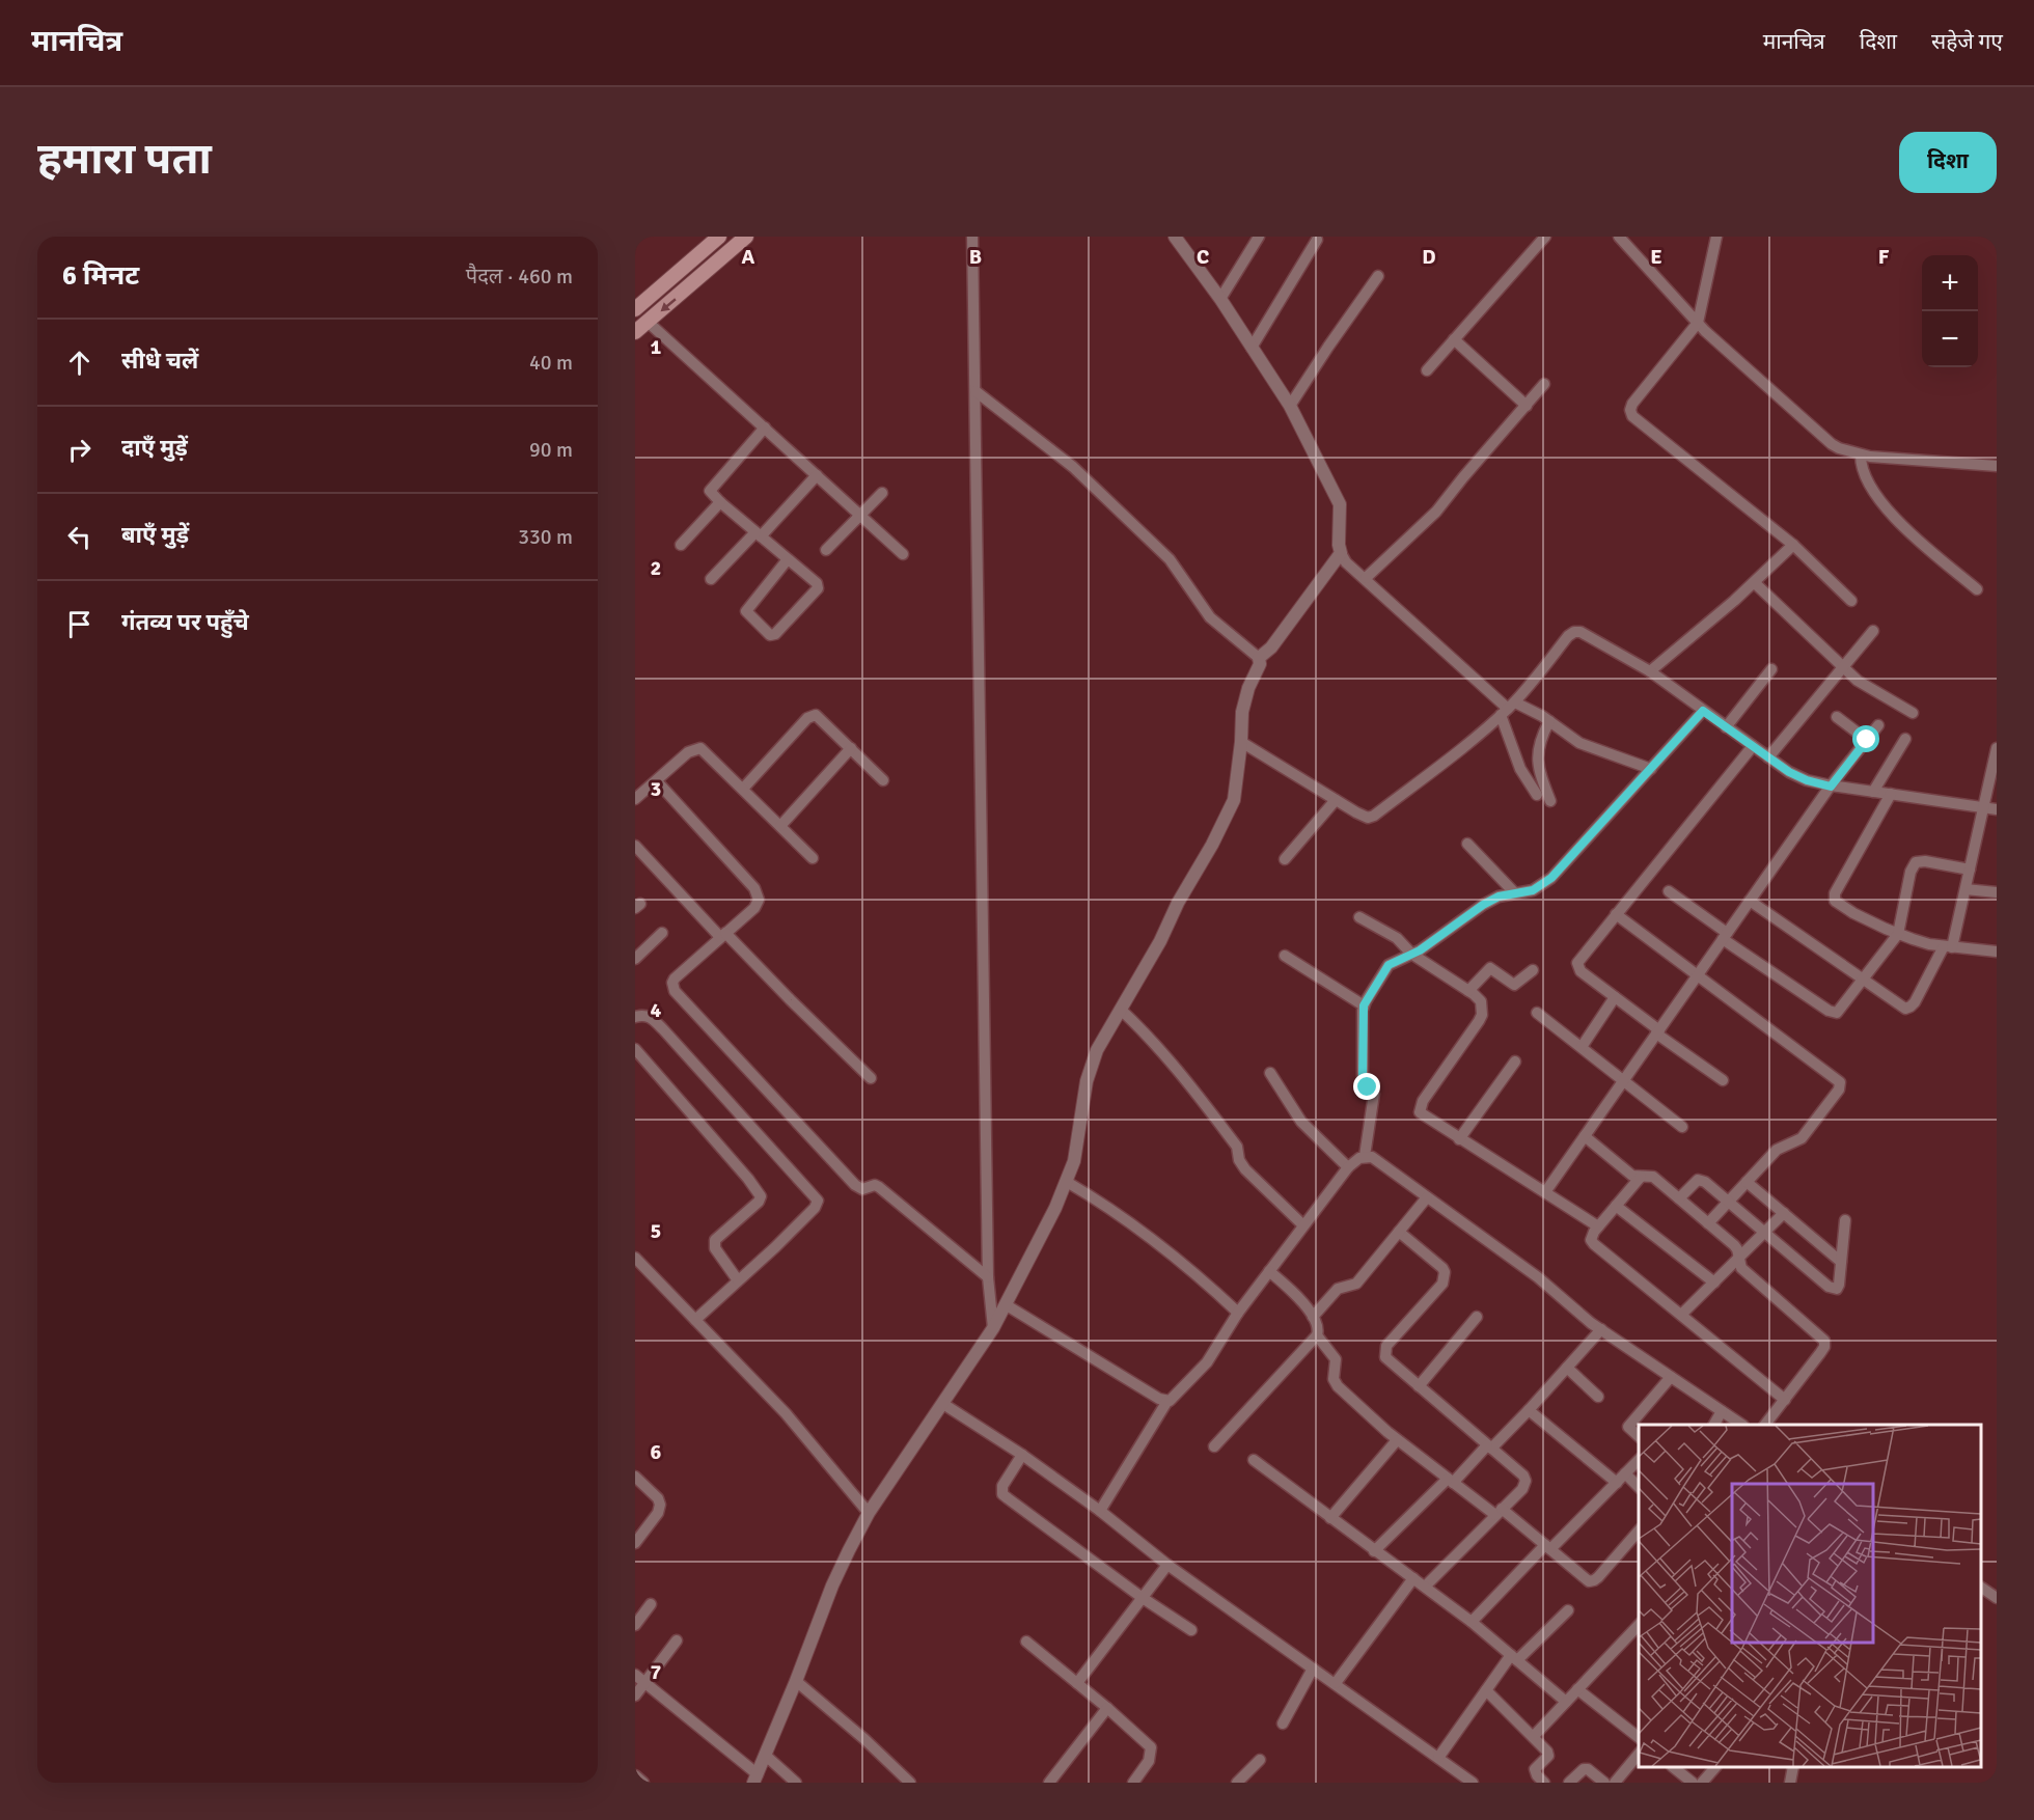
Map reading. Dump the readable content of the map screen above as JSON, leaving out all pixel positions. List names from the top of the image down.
{
  "page": {
    "header": "मानचित्र",
    "nav": ["मानचित्र", "दिशा", "सहेजे गए"],
    "buttons": "दिशा",
    "title": "हमारा पता",
    "heading": ["6 मिनट", "पैदल · 460 m"],
    "map_buttons": ["+", "−"],
    "list": [
      ["सीधे चलें", "40 m"],
      ["दाएँ मुड़ें", "90 m"],
      ["बाएँ मुड़ें", "330 m"],
      "गंतव्य पर पहुँचे"
    ]
  },
  "grid": {
    "columns": [
      "A",
      "B",
      "C",
      "D",
      "E",
      "F"
    ],
    "rows": [
      "1",
      "2",
      "3",
      "4",
      "5",
      "6",
      "7"
    ]
  }
}
